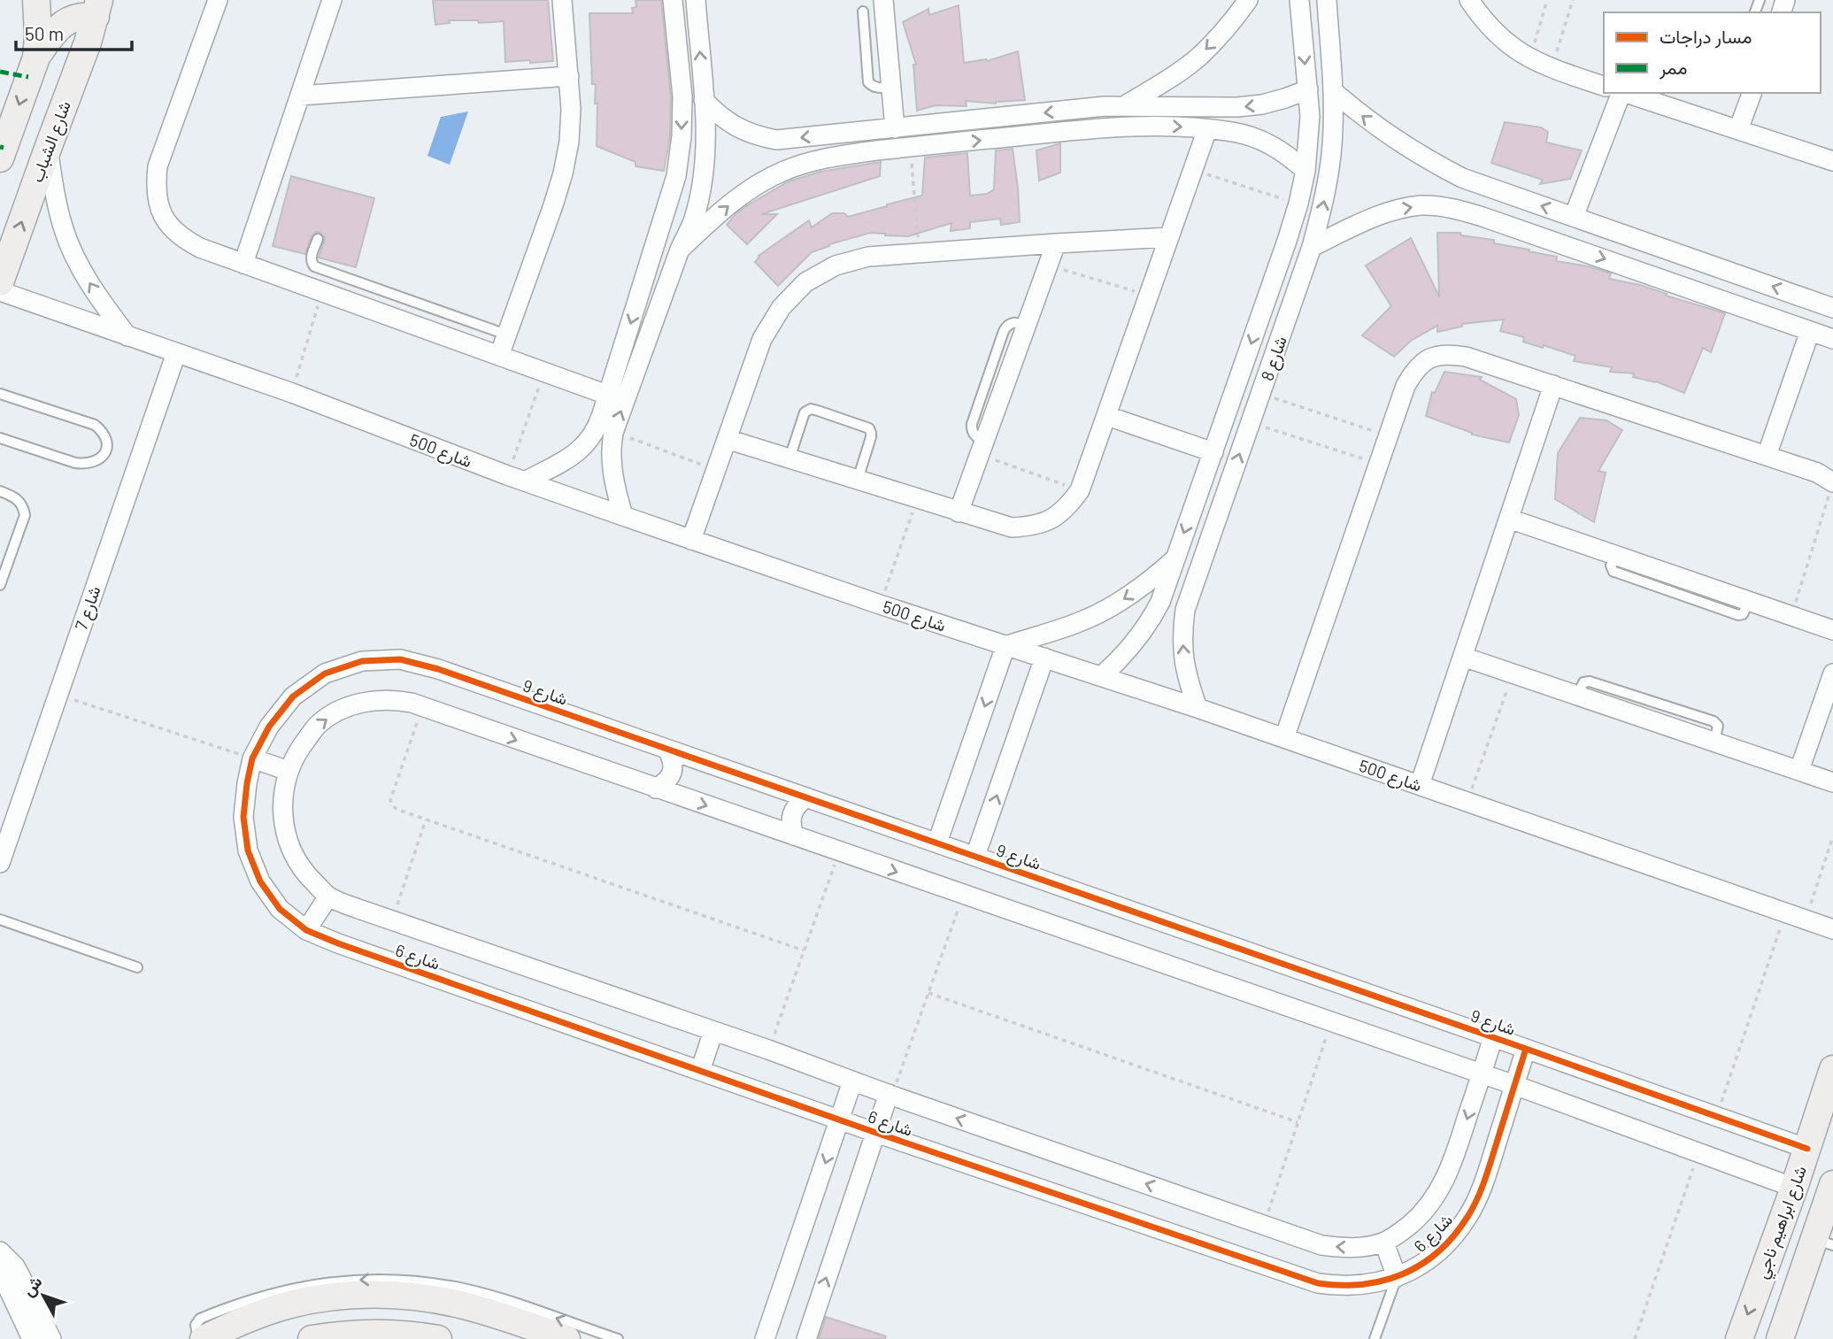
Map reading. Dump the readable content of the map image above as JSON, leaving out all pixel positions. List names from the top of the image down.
{
  "streets": {
    "street": [
      "شارع الشباب",
      "شارع 8",
      "شارع 500",
      "شارع 7",
      "شارع 9",
      "شارع 6",
      "شارع ابراهيم ناجي"
    ]
  },
  "crossings": [
    ["شارع 8", "شارع 500"],
    ["شارع 500", "شارع 7"],
    ["شارع 9", "شارع 6"],
    ["شارع 9", "شارع ابراهيم ناجي"]
  ],
  "legend": ["مسار دراجات", "ممر"],
  "scale_bar": "50 m",
  "north": "top left"
}
